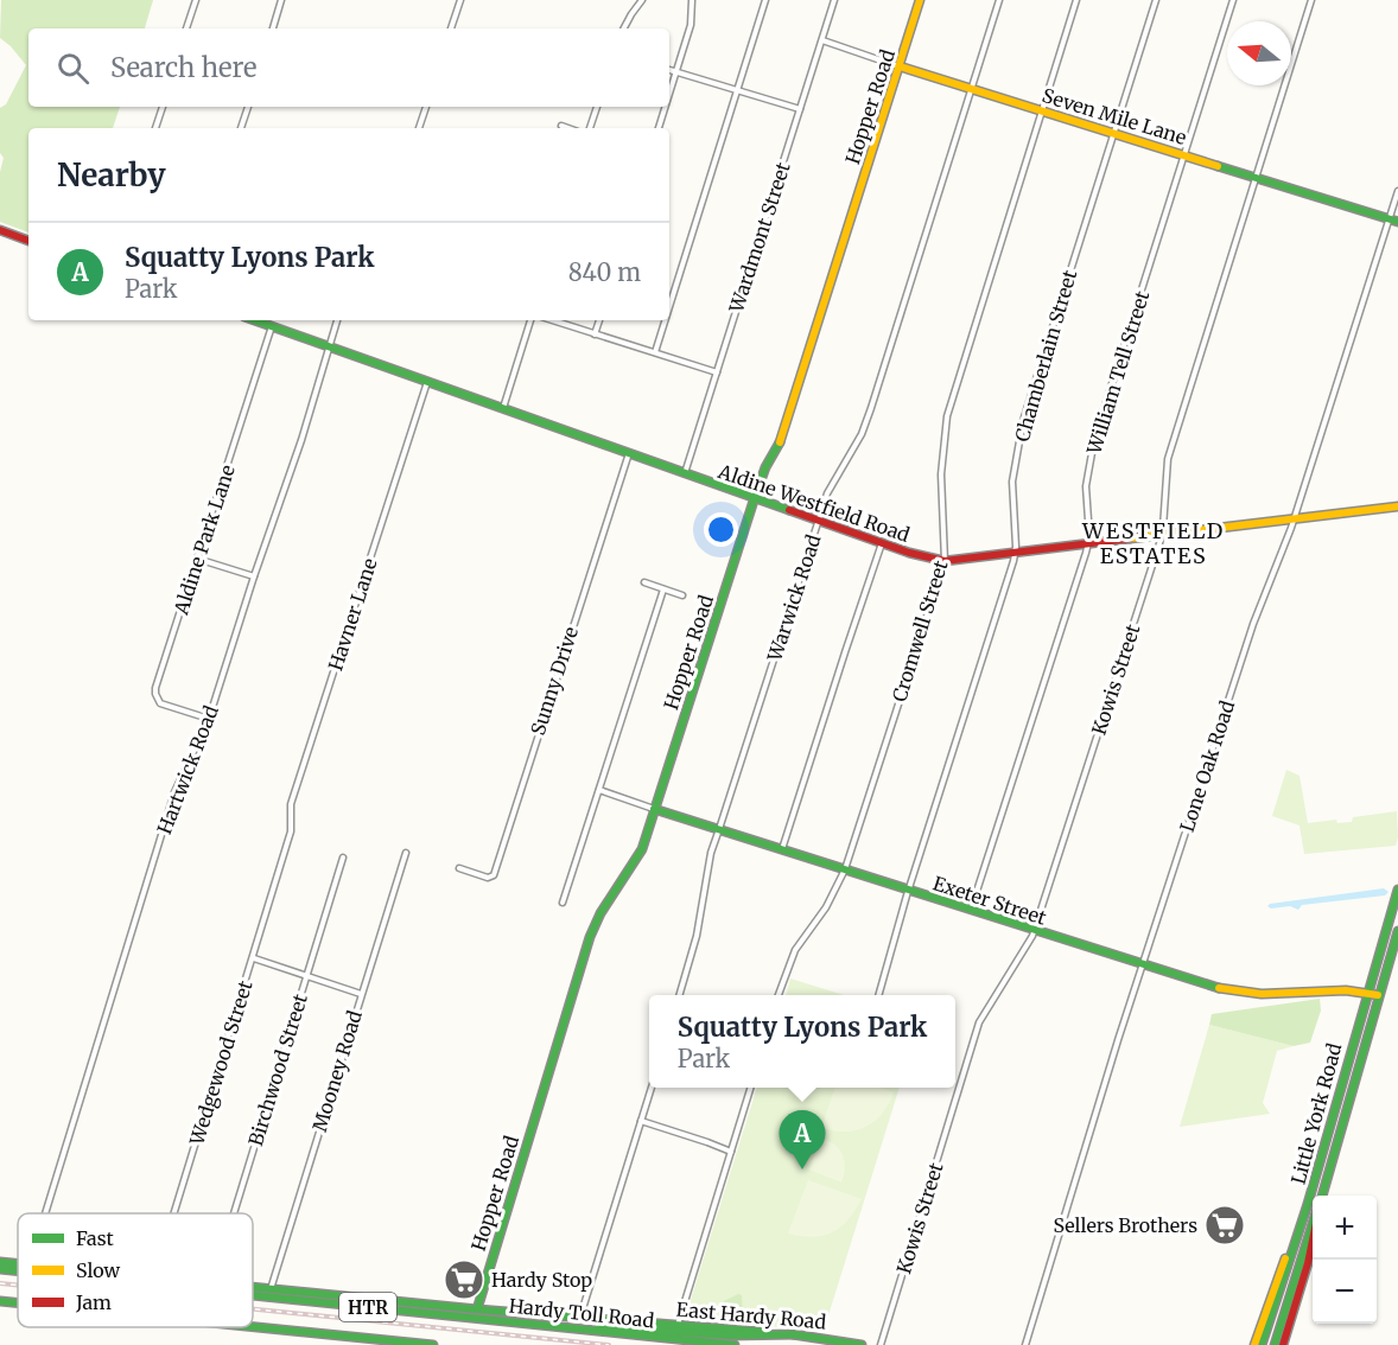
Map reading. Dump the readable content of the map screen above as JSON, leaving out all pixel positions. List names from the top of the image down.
{
  "streets": {
    "main road": [
      "Hopper Road",
      "Seven Mile Lane",
      "Aldine Westfield Road",
      "Exeter Street",
      "Little York Road",
      "HTR",
      "Hardy Toll Road",
      "East Hardy Road"
    ],
    "street": [
      "Wardmont Street",
      "Chamberlain Street",
      "William Tell Street",
      "Aldine Park Lane",
      "Warwick Road",
      "Havner Lane",
      "Cromwell Street",
      "Kowis Street",
      "Sunny Drive",
      "Lone Oak Road",
      "Hartwick Road",
      "Wedgewood Street",
      "Birchwood Street",
      "Mooney Road"
    ]
  },
  "crossings": [
    ["Hopper Road", "Seven Mile Lane"],
    ["Hopper Road", "Aldine Westfield Road"],
    ["Hopper Road", "Exeter Street"],
    ["Hopper Road", "East Hardy Road"],
    ["Seven Mile Lane", "Wardmont Street"],
    ["Seven Mile Lane", "Chamberlain Street"],
    ["Seven Mile Lane", "William Tell Street"],
    ["Seven Mile Lane", "Warwick Road"],
    ["Seven Mile Lane", "Cromwell Street"],
    ["Seven Mile Lane", "Kowis Street"],
    ["Seven Mile Lane", "Lone Oak Road"],
    ["Wardmont Street", "Aldine Westfield Road"],
    ["Chamberlain Street", "Aldine Westfield Road"],
    ["Chamberlain Street", "Exeter Street"],
    ["William Tell Street", "Aldine Westfield Road"],
    ["William Tell Street", "Exeter Street"],
    ["Aldine Westfield Road", "Aldine Park Lane"],
    ["Aldine Westfield Road", "Warwick Road"],
    ["Aldine Westfield Road", "Havner Lane"],
    ["Aldine Westfield Road", "Cromwell Street"],
    ["Aldine Westfield Road", "Kowis Street"],
    ["Aldine Westfield Road", "Sunny Drive"],
    ["Aldine Westfield Road", "Lone Oak Road"],
    ["Aldine Westfield Road", "Hartwick Road"],
    ["Aldine Park Lane", "Hartwick Road"],
    ["Warwick Road", "Exeter Street"],
    ["Havner Lane", "Wedgewood Street"],
    ["Cromwell Street", "Exeter Street"],
    ["Kowis Street", "Exeter Street"],
    ["Lone Oak Road", "Exeter Street"],
    ["Exeter Street", "Little York Road"],
    ["Mooney Road", "East Hardy Road"]
  ],
  "districts": ["WESTFIELD ESTATES"],
  "places": {
    "supermarket": ["Sellers Brothers", "Hardy Stop"]
  },
  "legend": ["Fast", "Slow", "Jam"],
  "north": "left",
  "page": {
    "search": "Search here",
    "heading": "Nearby",
    "list": [
      {
        "mark": "A",
        "name": "Squatty Lyons Park",
        "note": "Park",
        "value": "840 m"
      }
    ],
    "popup": ["Squatty Lyons Park", "Park"],
    "pins": "A",
    "map_buttons": ["+", "−"]
  }
}
